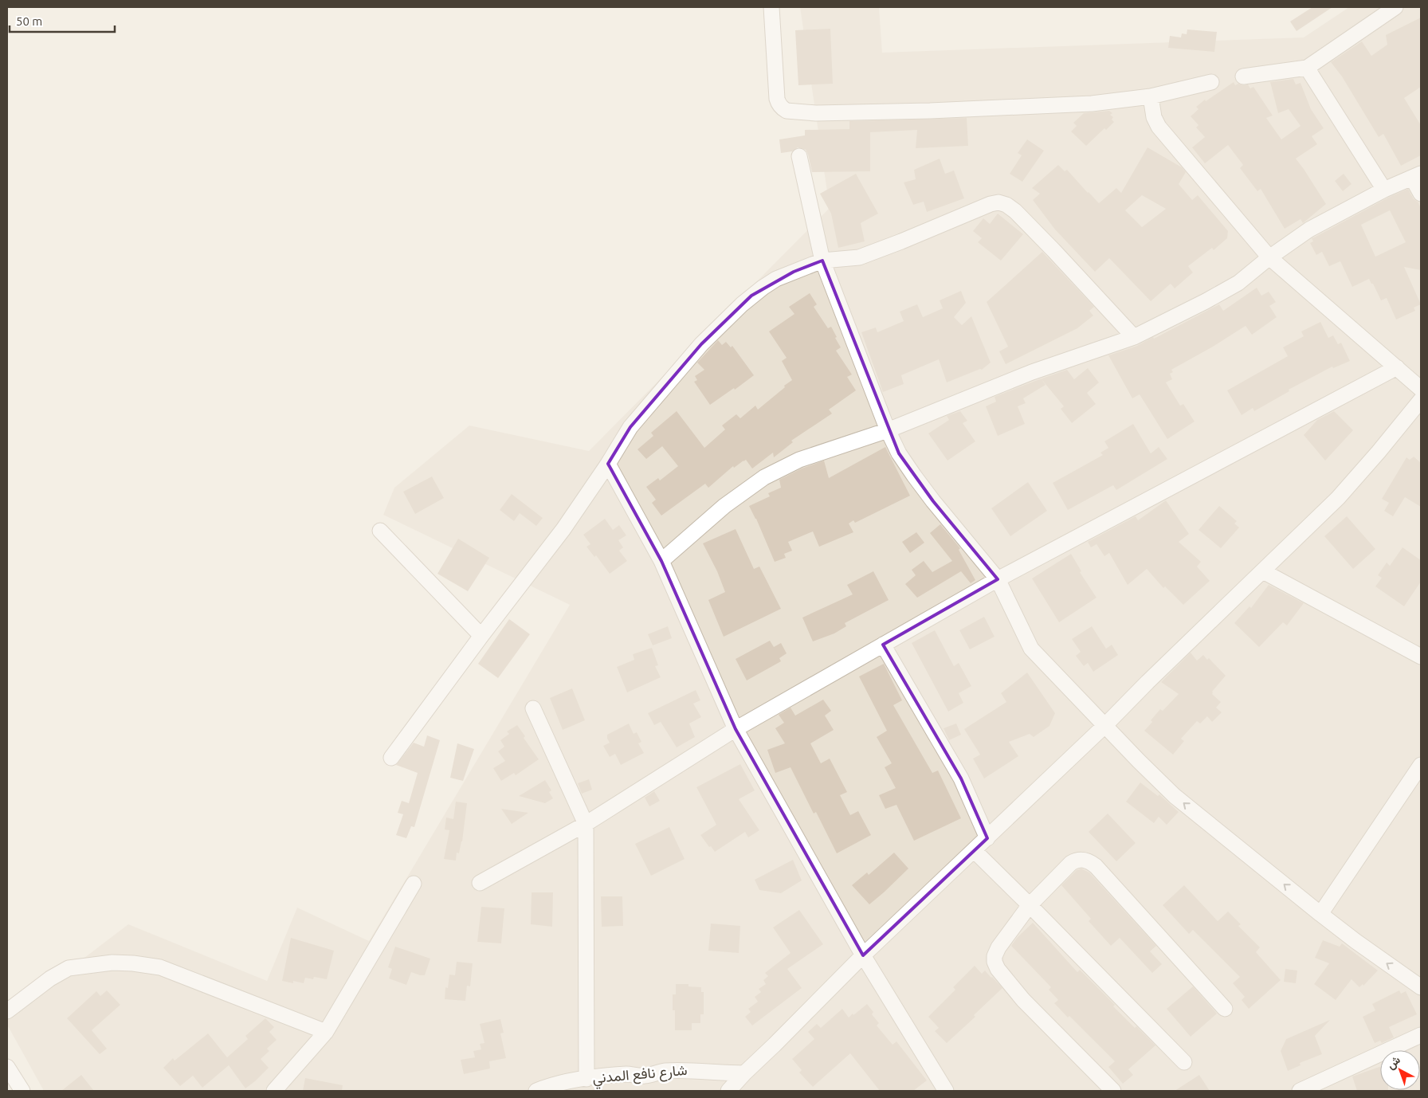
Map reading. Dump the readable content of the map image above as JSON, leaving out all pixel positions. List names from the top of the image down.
{
  "streets": {
    "street": ["شارع نافع المدني"]
  },
  "scale_bar": "50 m",
  "north": "top left"
}
